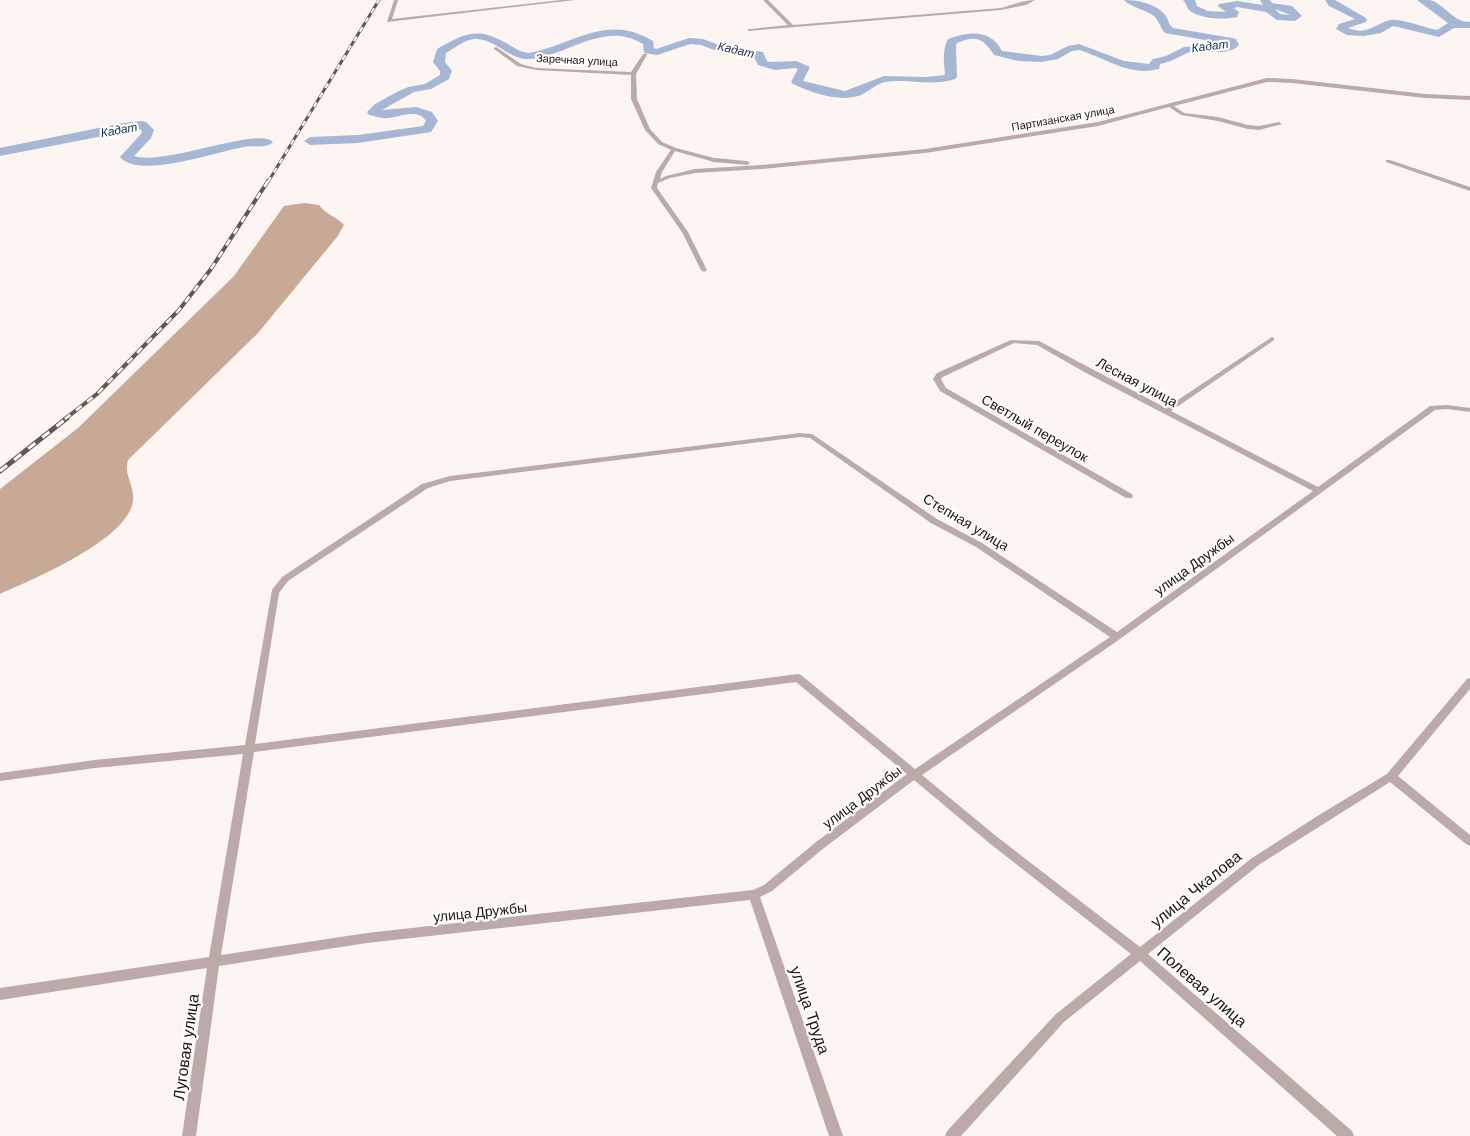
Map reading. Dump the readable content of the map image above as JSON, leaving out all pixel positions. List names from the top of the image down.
{
  "streets": {
    "street": [
      "Заречная улица",
      "Партизанская улица",
      "Лесная улица",
      "Светлый переулок",
      "Степная улица",
      "улица Дружбы",
      "улица Чкалова",
      "Полевая улица",
      "улица Труда",
      "Луговая улица"
    ]
  },
  "crossings": [
    ["Заречная улица", "Партизанская улица"],
    ["Лесная улица", "Светлый переулок"],
    ["Лесная улица", "улица Дружбы"],
    ["Степная улица", "улица Дружбы"],
    ["Степная улица", "Луговая улица"],
    ["улица Дружбы", "Полевая улица"],
    ["улица Дружбы", "улица Труда"],
    ["улица Дружбы", "Луговая улица"],
    ["улица Чкалова", "Полевая улица"],
    ["Полевая улица", "Луговая улица"]
  ],
  "water": ["Кадат"]
}
